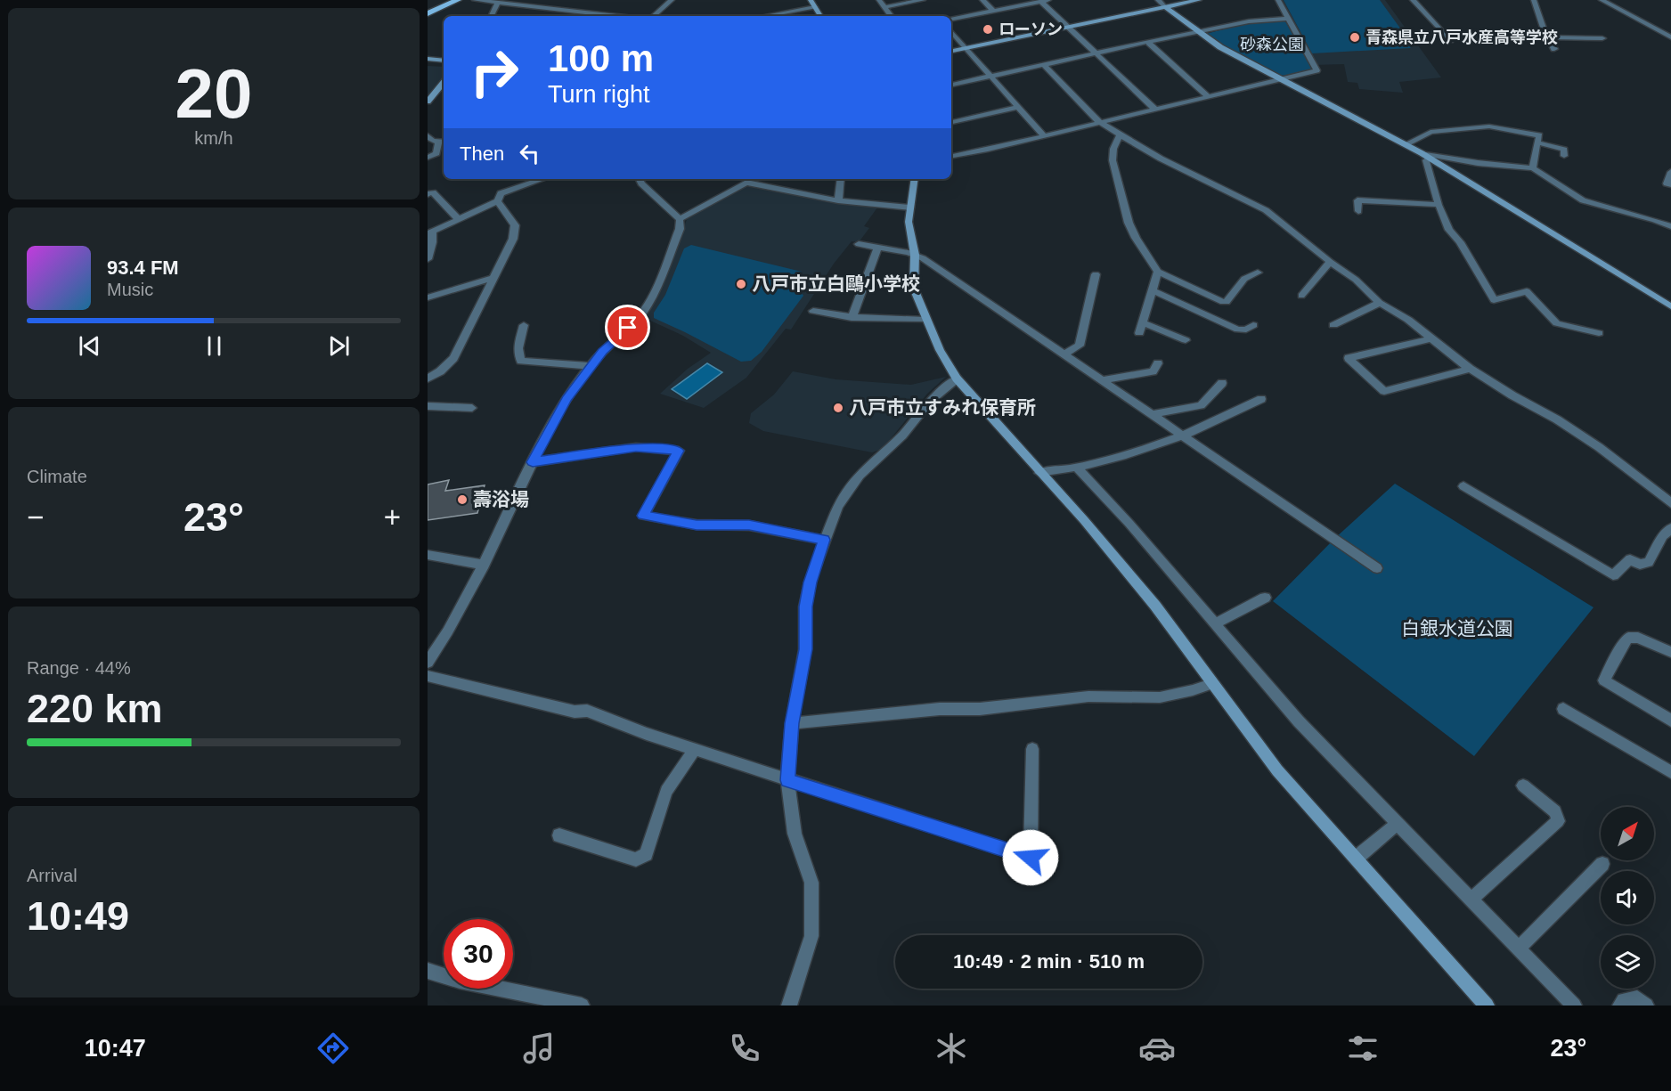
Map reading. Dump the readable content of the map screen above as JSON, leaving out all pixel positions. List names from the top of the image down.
{
  "parks": ["砂森公園", "白銀水道公園"],
  "places": [
    "ローソン",
    "青森県立八戸水産高等学校",
    "八戸市立白鷗小学校",
    "八戸市立すみれ保育所",
    "壽浴場"
  ],
  "north": "top right",
  "page": {
    "tile": [
      ["20", "km/h"],
      "Climate",
      ["Range · 44%", "220 km"],
      ["Arrival", "10:49"]
    ],
    "turn": ["100 m", "Turn right"],
    "then": "Then",
    "song": ["93.4 FM", "Music"],
    "heat": ["−", "23°", "+"],
    "limit": "30",
    "trip": "10:49 · 2 min · 510 m",
    "tabs": ["10:47", "23°"]
  }
}
